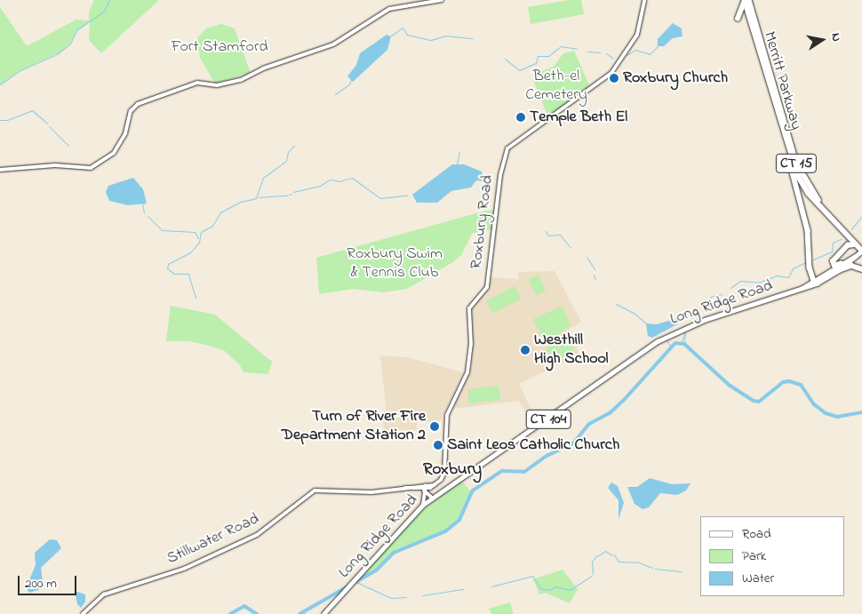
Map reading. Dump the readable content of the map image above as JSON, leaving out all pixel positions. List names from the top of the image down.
{
  "streets": {
    "highway": ["Merritt Parkway", "CT 15"],
    "main road": ["Long Ridge Road", "CT 104"],
    "street": ["Roxbury Road", "Stillwater Road"]
  },
  "crossings": [
    ["Merritt Parkway", "Long Ridge Road"],
    ["Roxbury Road", "Stillwater Road"]
  ],
  "districts": ["Roxbury"],
  "parks": ["Fort Stamford", "Beth-el Cemetery", "Roxbury Swim & Tennis Club"],
  "places": [
    "Roxbury Church",
    "Temple Beth El",
    "Westhill High School",
    "Turn of River Fire Department Station 2",
    "Saint Leos Catholic Church"
  ],
  "legend": ["Road", "Park", "Water"],
  "scale_bar": "200 m",
  "north": "right"
}
